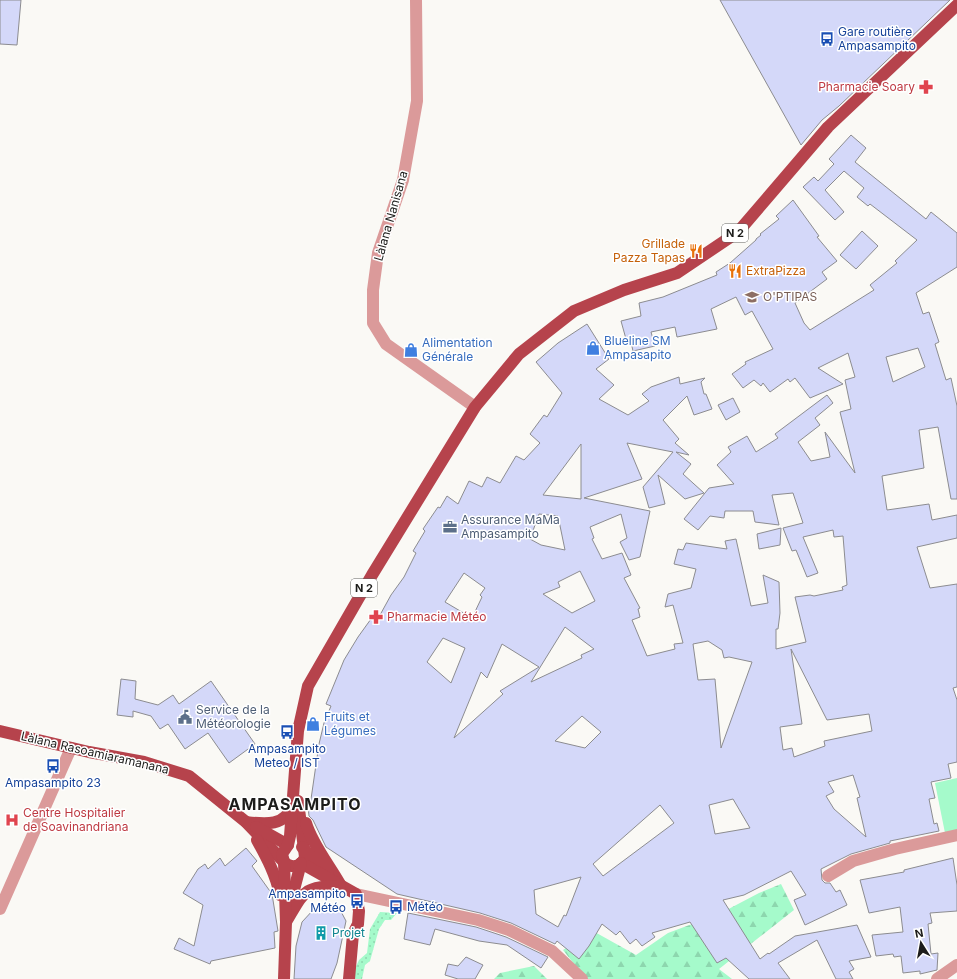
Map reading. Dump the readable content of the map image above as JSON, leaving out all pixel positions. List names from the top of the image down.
{
  "streets": {
    "main road": ["N 2", "Làlana Rasoamiaramanana"],
    "street": ["Làlana Nanisana"]
  },
  "crossings": [
    ["Làlana Nanisana", "N 2"],
    ["N 2", "Làlana Rasoamiaramanana"]
  ],
  "districts": ["AMPASAMPITO"],
  "places": {
    "bus stop": [
      "Gare routière Ampasampito",
      "Ampasampito Meteo / IST",
      "Ampasampito 23",
      "Ampasampito Météo",
      "Météo"
    ],
    "pharmacy": ["Pharmacie Soary", "Pharmacie Météo"],
    "restaurant": ["Grillade Pazza Tapas", "ExtraPizza"],
    "school or university": ["O'PTIPAS"],
    "shop": ["Blueline SM Ampasapito", "Alimentation Générale", "Fruits et Légumes"],
    "office": ["Assurance MaMa Ampasampito"],
    "public building": ["Service de la Météorologie"],
    "hospital": ["Centre Hospitalier de Soavinandriana"],
    "building": ["Projet"]
  },
  "north": "top"
}
